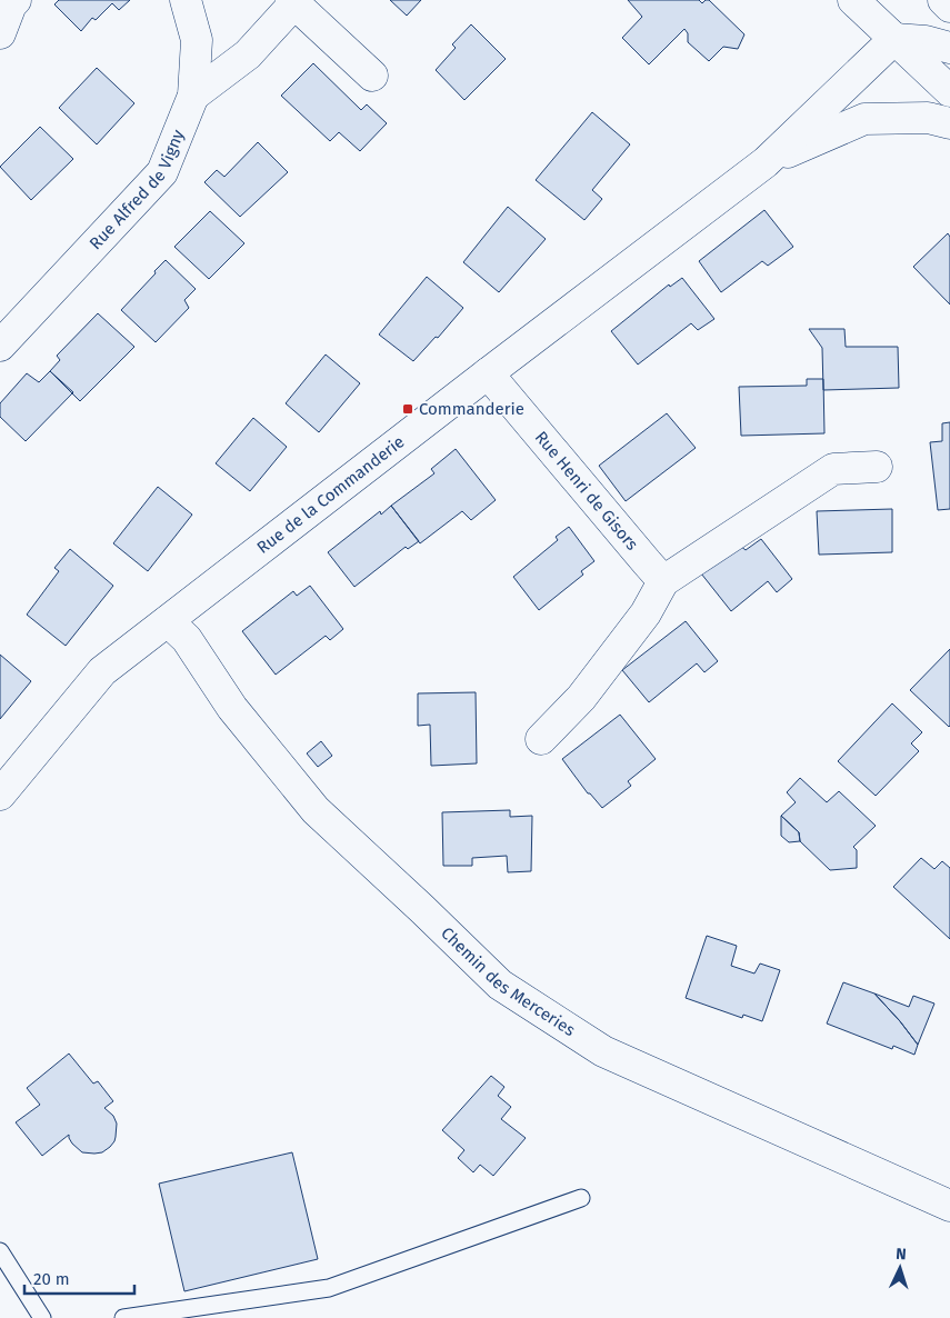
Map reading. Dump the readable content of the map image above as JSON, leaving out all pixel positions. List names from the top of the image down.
{
  "streets": {
    "street": [
      "Rue Alfred de Vigny",
      "Rue Henri de Gisors",
      "Rue de la Commanderie",
      "Chemin des Merceries"
    ]
  },
  "crossings": [
    ["Rue Henri de Gisors", "Rue de la Commanderie"],
    ["Rue de la Commanderie", "Chemin des Merceries"]
  ],
  "places": {
    "transit": ["Commanderie"]
  },
  "scale_bar": "20 m",
  "north": "top"
}
